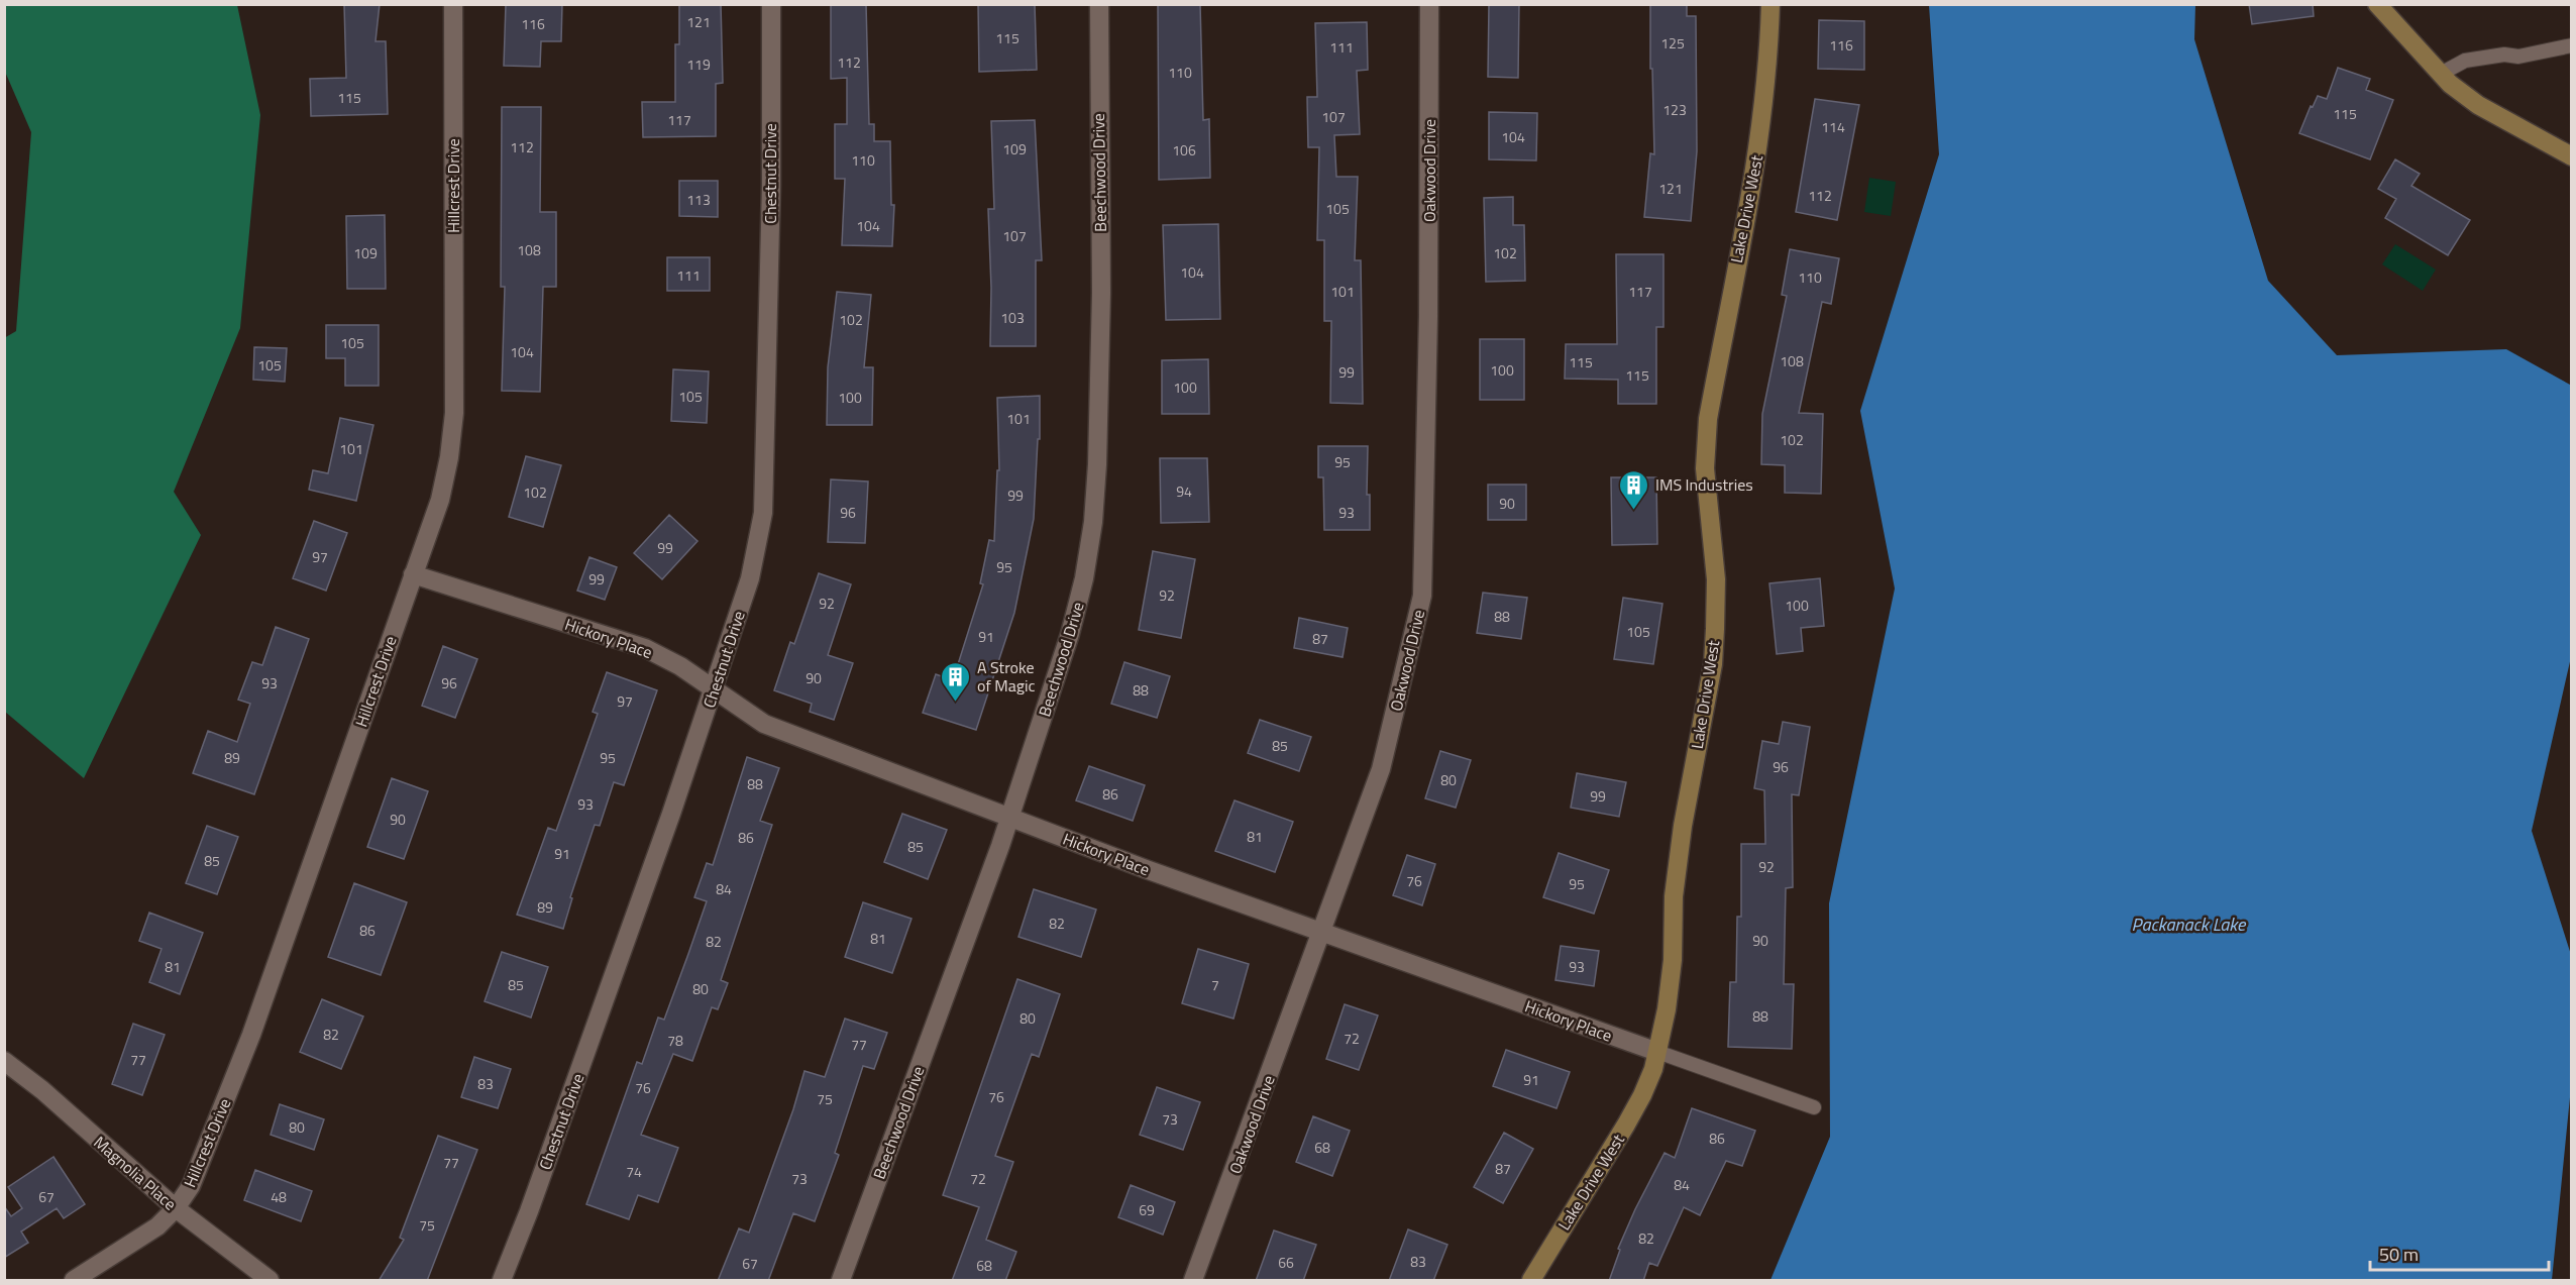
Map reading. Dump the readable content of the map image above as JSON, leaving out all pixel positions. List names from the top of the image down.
{
  "streets": {
    "street": [
      "Oakwood Drive",
      "Beechwood Drive",
      "Chestnut Drive",
      "Hillcrest Drive",
      "Lake Drive West",
      "Hickory Place",
      "Magnolia Place"
    ]
  },
  "crossings": [
    ["Oakwood Drive", "Hickory Place"],
    ["Beechwood Drive", "Hickory Place"],
    ["Chestnut Drive", "Hickory Place"],
    ["Hillcrest Drive", "Hickory Place"],
    ["Hillcrest Drive", "Magnolia Place"],
    ["Lake Drive West", "Hickory Place"]
  ],
  "water": ["Packanack Lake"],
  "places": {
    "building": ["IMS Industries", "A Stroke of Magic"]
  },
  "house_numbers": [
    "121",
    "116",
    "115",
    "125",
    "116",
    "111",
    "112",
    "119",
    "110",
    "115",
    "123",
    "115",
    "107",
    "117",
    "114",
    "104",
    "112",
    "109",
    "106",
    "110",
    "121",
    "112",
    "113",
    "105",
    "104",
    "107",
    "108",
    "109",
    "102",
    "104",
    "111",
    "110",
    "101",
    "117",
    "103",
    "102",
    "105",
    "104",
    "108",
    "115",
    "105",
    "100",
    "99",
    "115",
    "100",
    "105",
    "100",
    "101",
    "102",
    "101",
    "95",
    "94",
    "102",
    "99",
    "90",
    "96",
    "93",
    "99",
    "97",
    "95",
    "99",
    "92",
    "92",
    "100",
    "88",
    "105",
    "91",
    "87",
    "90",
    "93",
    "96",
    "88",
    "97",
    "85",
    "89",
    "95",
    "96",
    "80",
    "88",
    "86",
    "99",
    "93",
    "90",
    "81",
    "86",
    "85",
    "91",
    "85",
    "92",
    "76",
    "95",
    "84",
    "89",
    "82",
    "86",
    "81",
    "90",
    "82",
    "81",
    "93",
    "85",
    "7",
    "80",
    "88",
    "80",
    "82",
    "72",
    "78",
    "77",
    "77",
    "91",
    "83",
    "76",
    "76",
    "75",
    "73",
    "80",
    "86",
    "68",
    "77",
    "87",
    "74",
    "73",
    "72",
    "84",
    "67",
    "48",
    "69",
    "75",
    "82",
    "83",
    "66",
    "67",
    "68"
  ],
  "scale_bar": "50 m"
}
